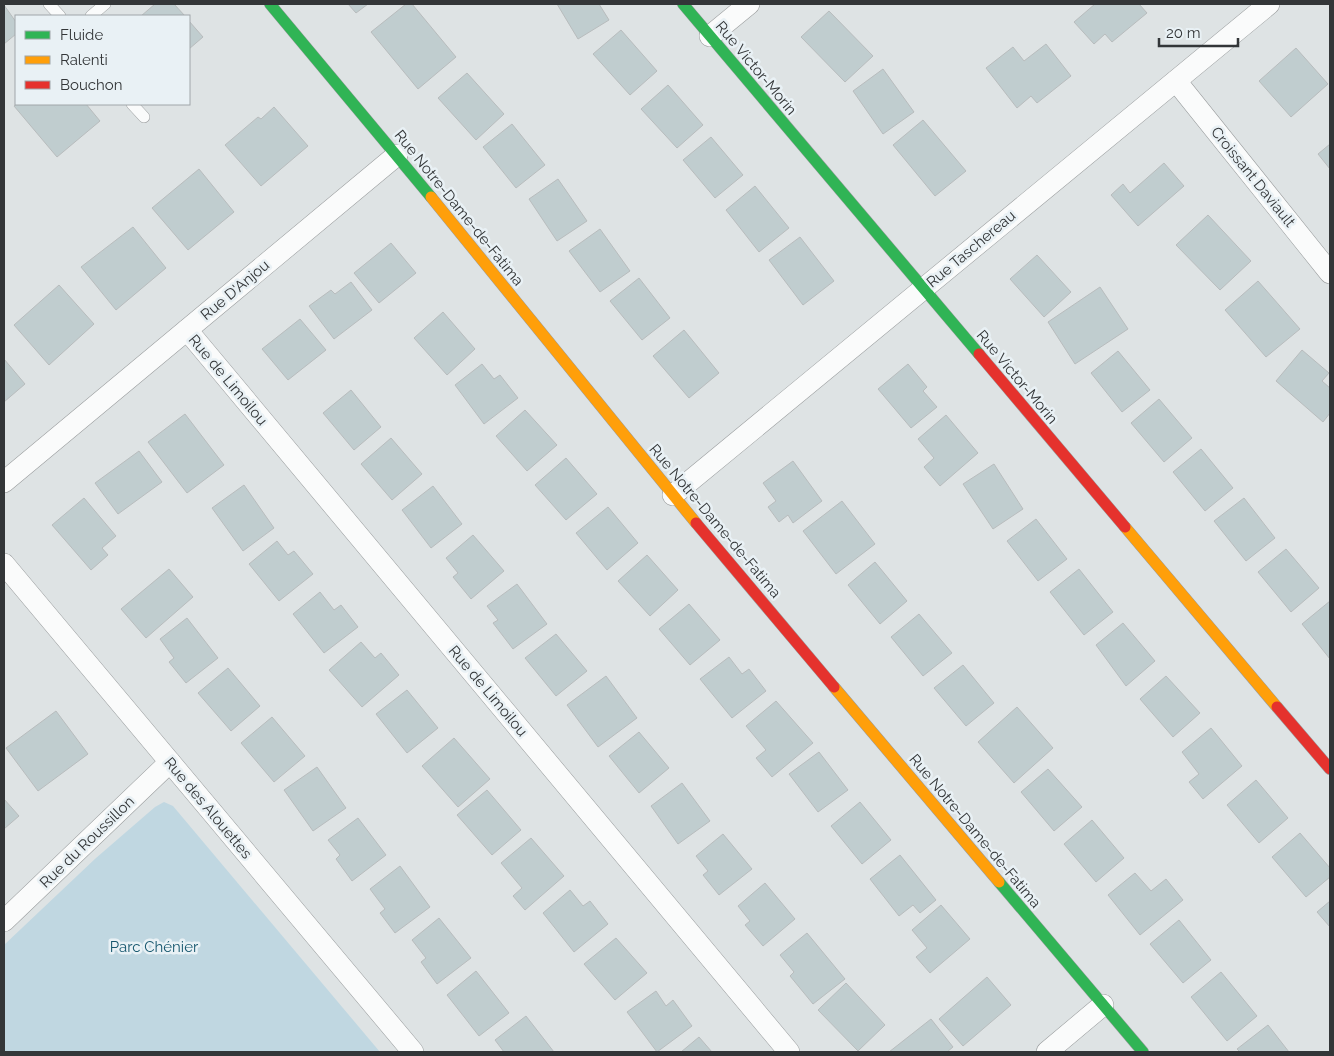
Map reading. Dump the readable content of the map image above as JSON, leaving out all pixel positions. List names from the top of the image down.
{
  "streets": {
    "street": [
      "Rue Victor-Morin",
      "Croissant Daviault",
      "Rue Notre-Dame-de-Fatima",
      "Rue Taschereau",
      "Rue D'Anjou",
      "Rue de Limoilou",
      "Rue des Alouettes",
      "Rue du Roussillon"
    ]
  },
  "crossings": [
    ["Rue Victor-Morin", "Rue Taschereau"],
    ["Croissant Daviault", "Rue Taschereau"],
    ["Rue Notre-Dame-de-Fatima", "Rue Taschereau"],
    ["Rue Notre-Dame-de-Fatima", "Rue D'Anjou"],
    ["Rue D'Anjou", "Rue de Limoilou"],
    ["Rue des Alouettes", "Rue du Roussillon"]
  ],
  "parks": ["Parc Chénier"],
  "legend": ["Fluide", "Ralenti", "Bouchon"],
  "scale_bar": "20 m"
}
